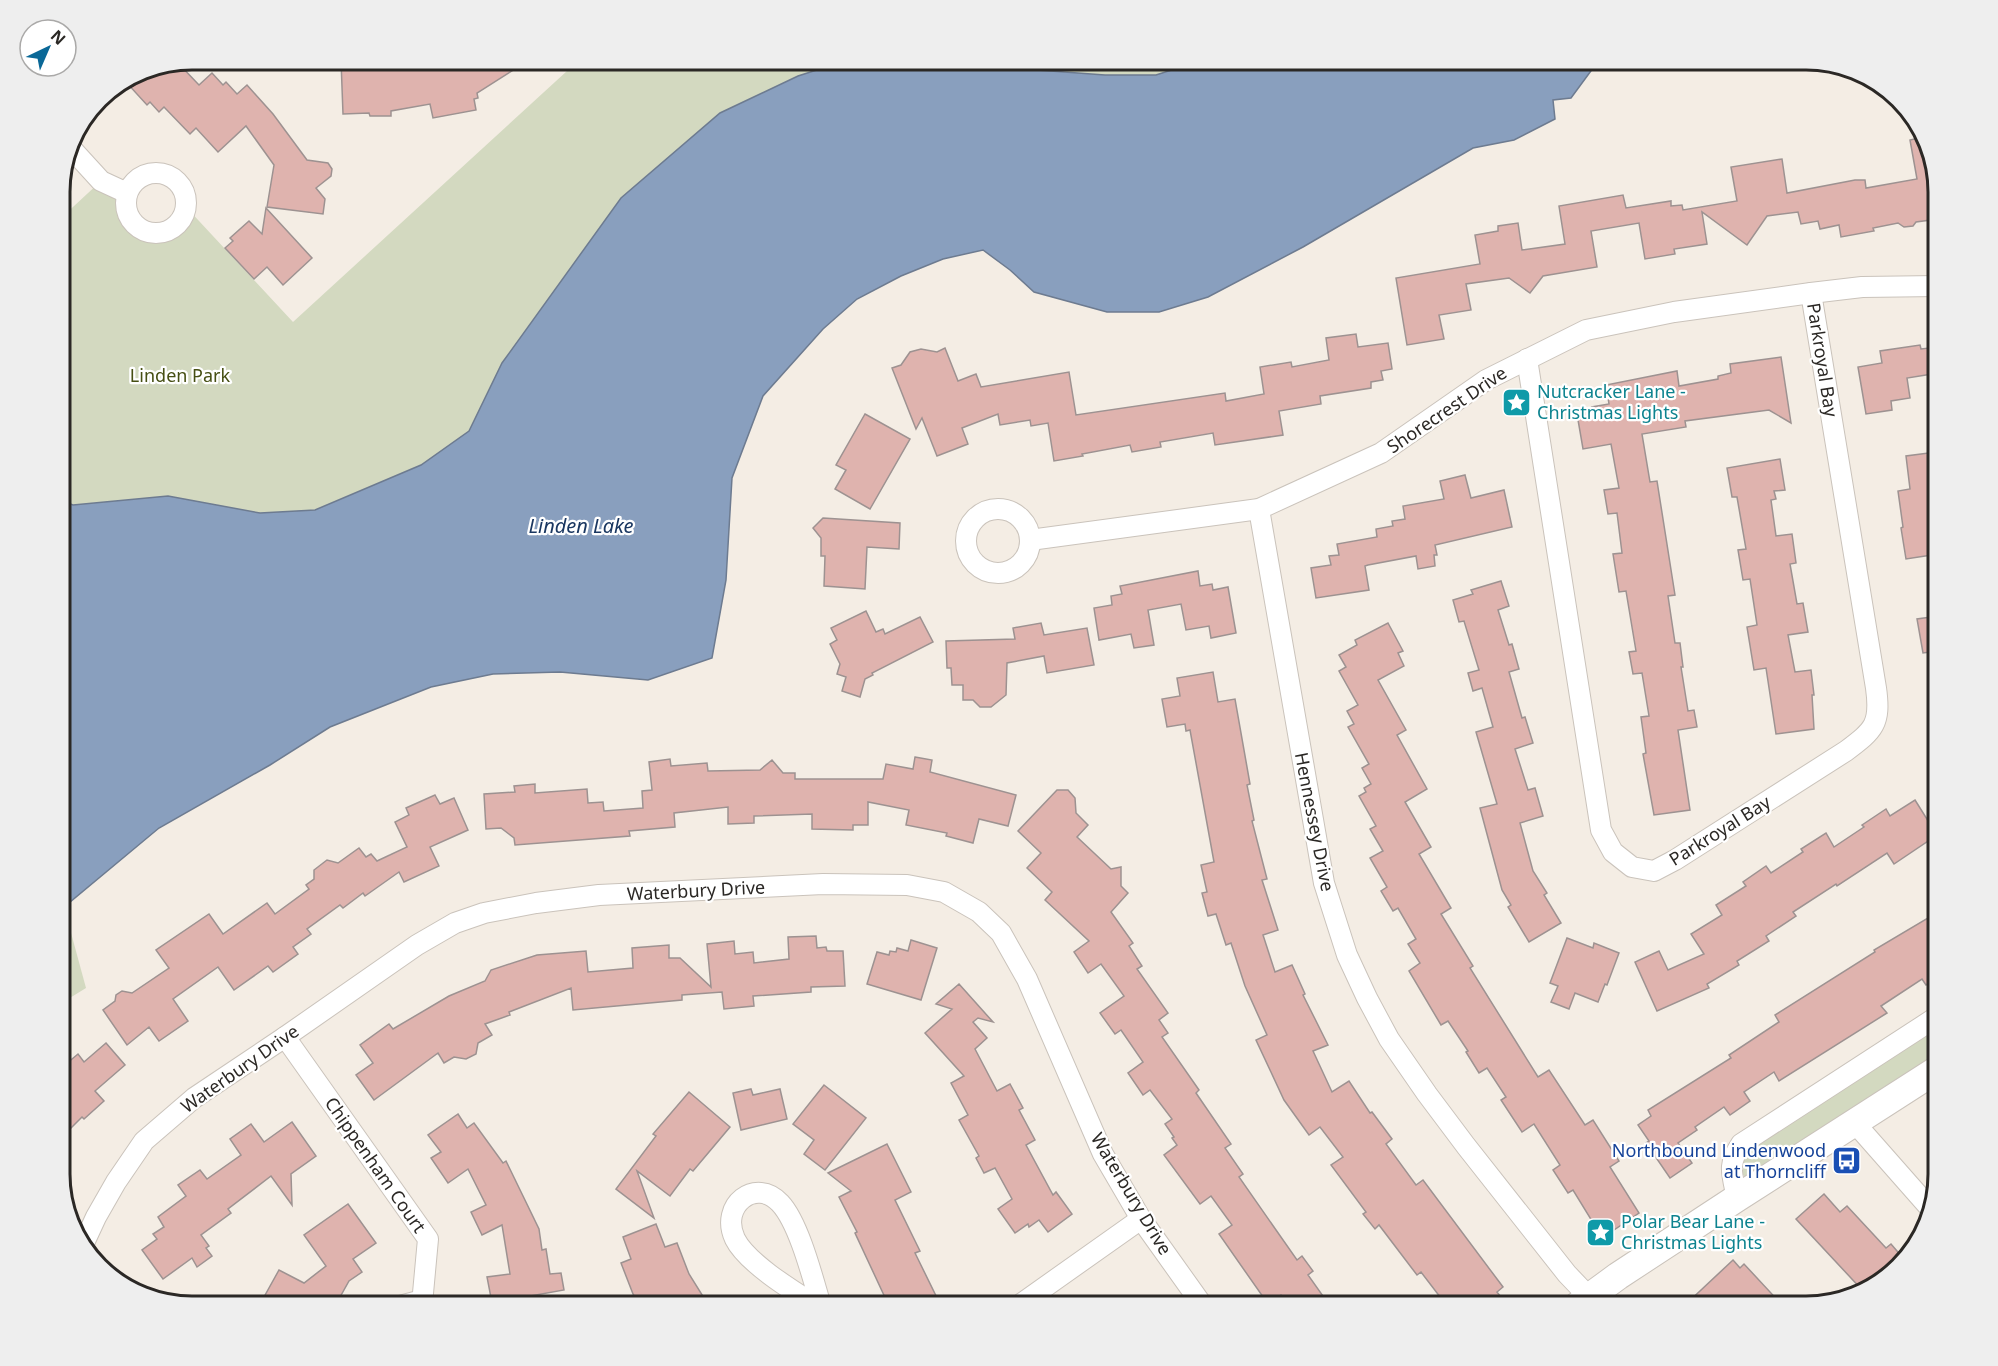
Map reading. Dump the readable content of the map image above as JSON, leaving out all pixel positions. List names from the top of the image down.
{
  "streets": {
    "street": [
      "Parkroyal Bay",
      "Shorecrest Drive",
      "Hennessey Drive",
      "Waterbury Drive",
      "Chippenham Court"
    ]
  },
  "crossings": [
    ["Parkroyal Bay", "Shorecrest Drive"],
    ["Shorecrest Drive", "Hennessey Drive"],
    ["Waterbury Drive", "Chippenham Court"]
  ],
  "water": ["Linden Lake"],
  "parks": ["Linden Park"],
  "places": {
    "place": ["Nutcracker Lane - Christmas Lights", "Polar Bear Lane - Christmas Lights"],
    "bus stop": ["Northbound Lindenwood at Thorncliff"]
  },
  "north": "top right"
}
